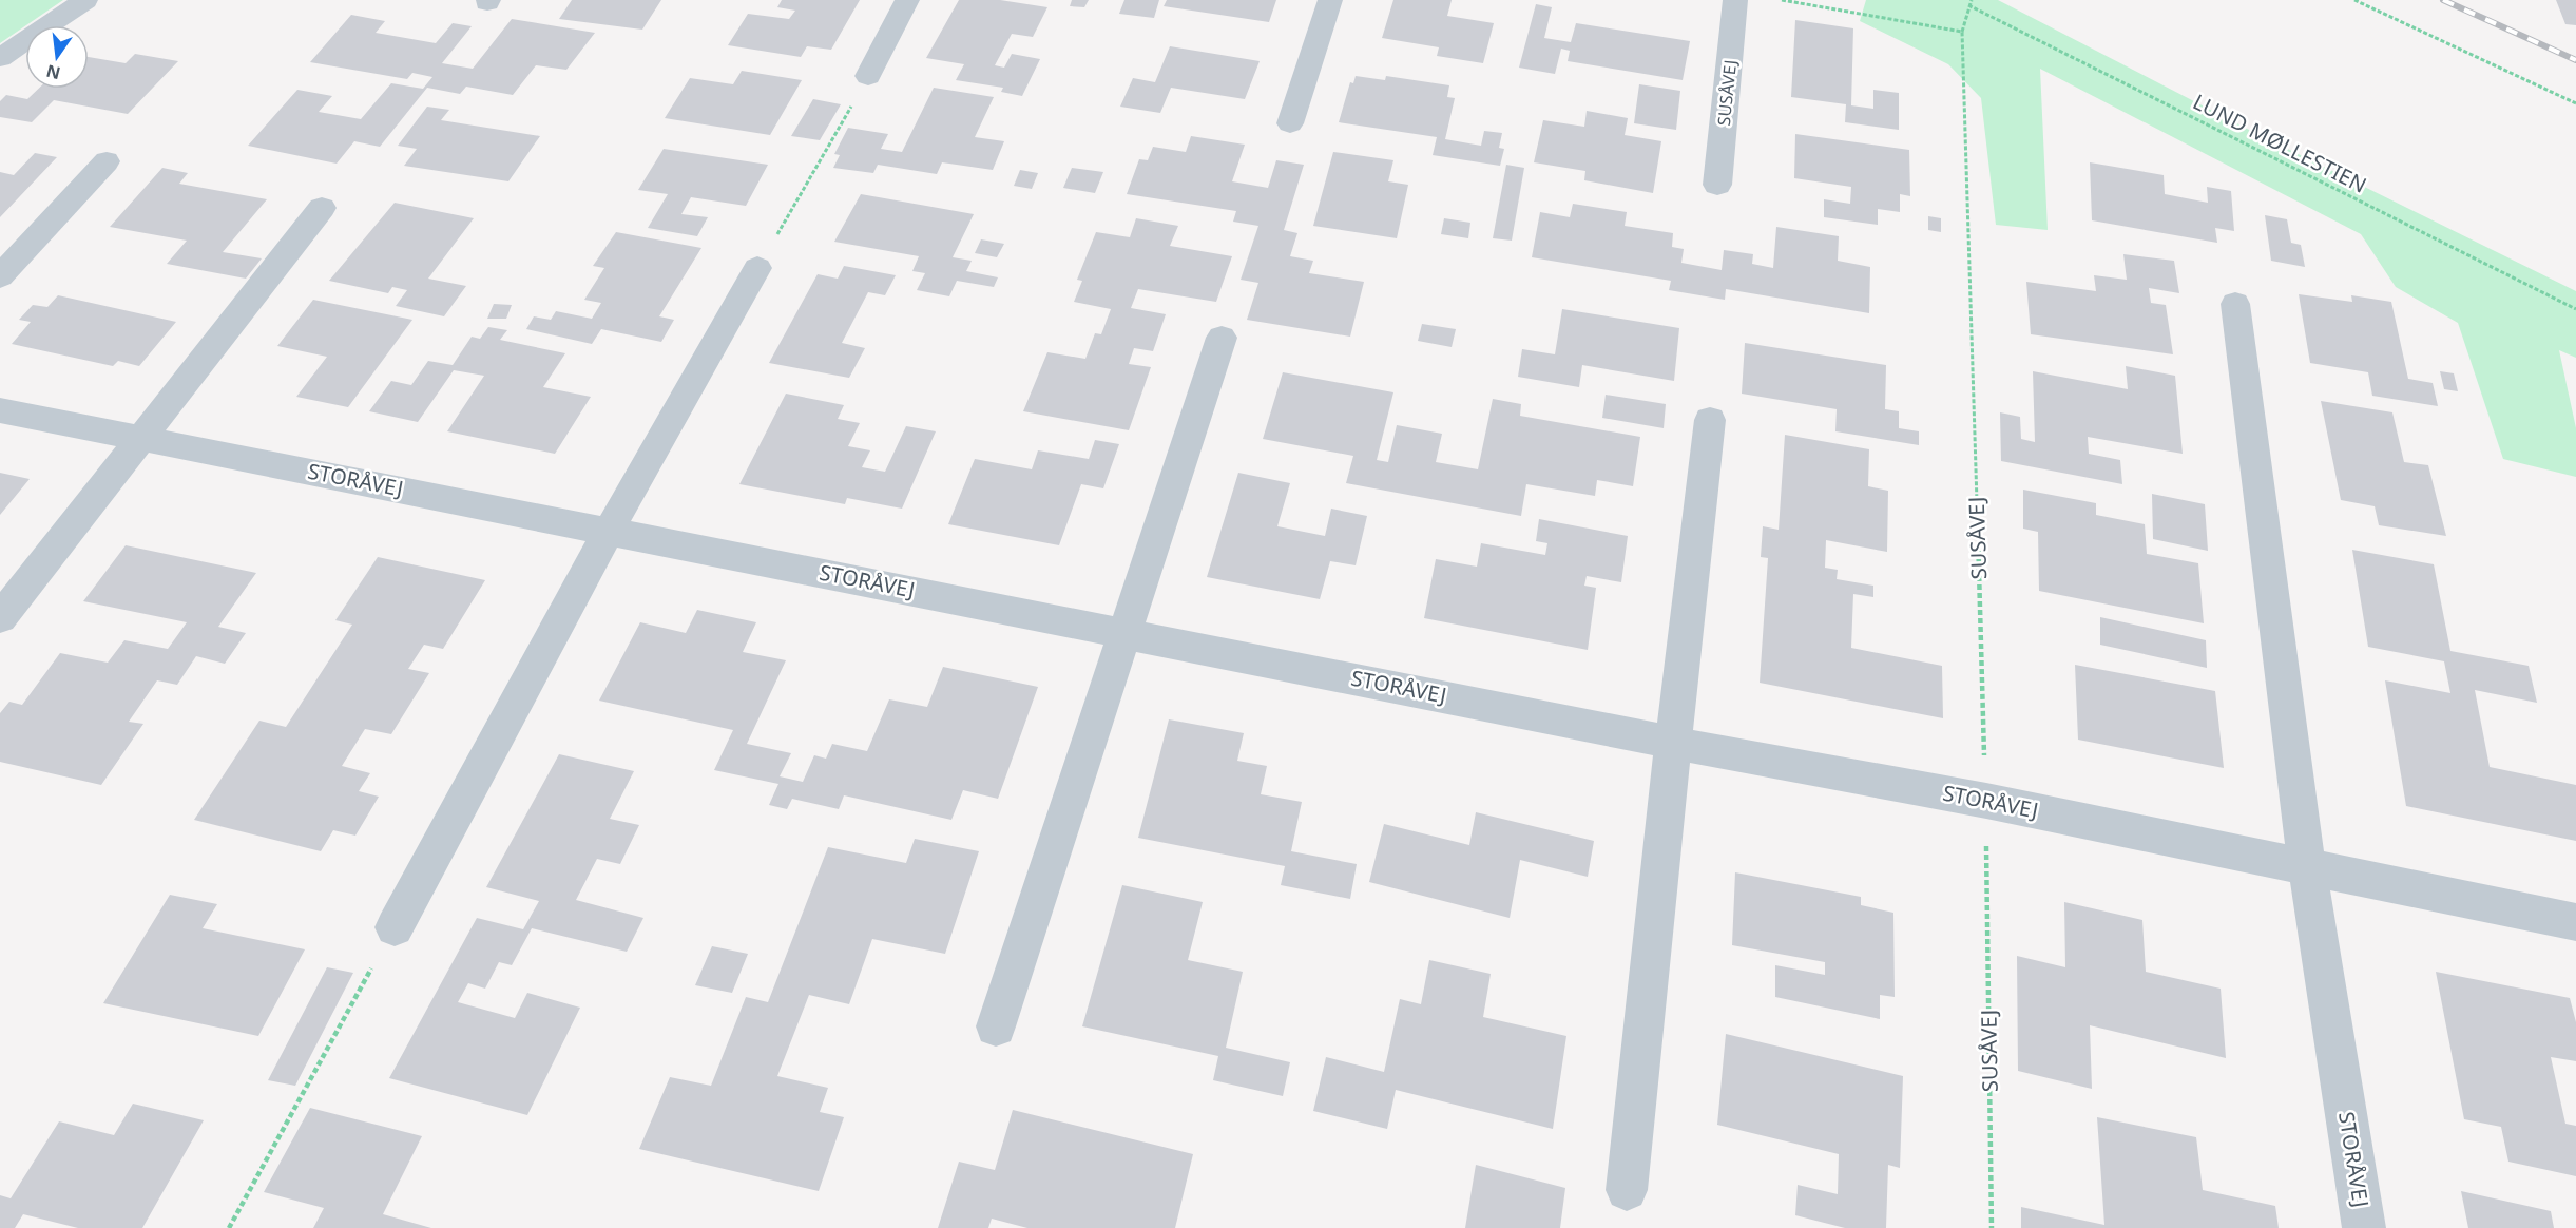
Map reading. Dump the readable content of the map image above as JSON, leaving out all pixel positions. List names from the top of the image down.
{
  "streets": {
    "street": ["SUSÅVEJ", "STORÅVEJ"],
    "path": ["LUND MØLLESTIEN"]
  },
  "crossings": [
    ["SUSÅVEJ", "LUND MØLLESTIEN"],
    ["SUSÅVEJ", "STORÅVEJ"]
  ],
  "north": "bottom"
}
